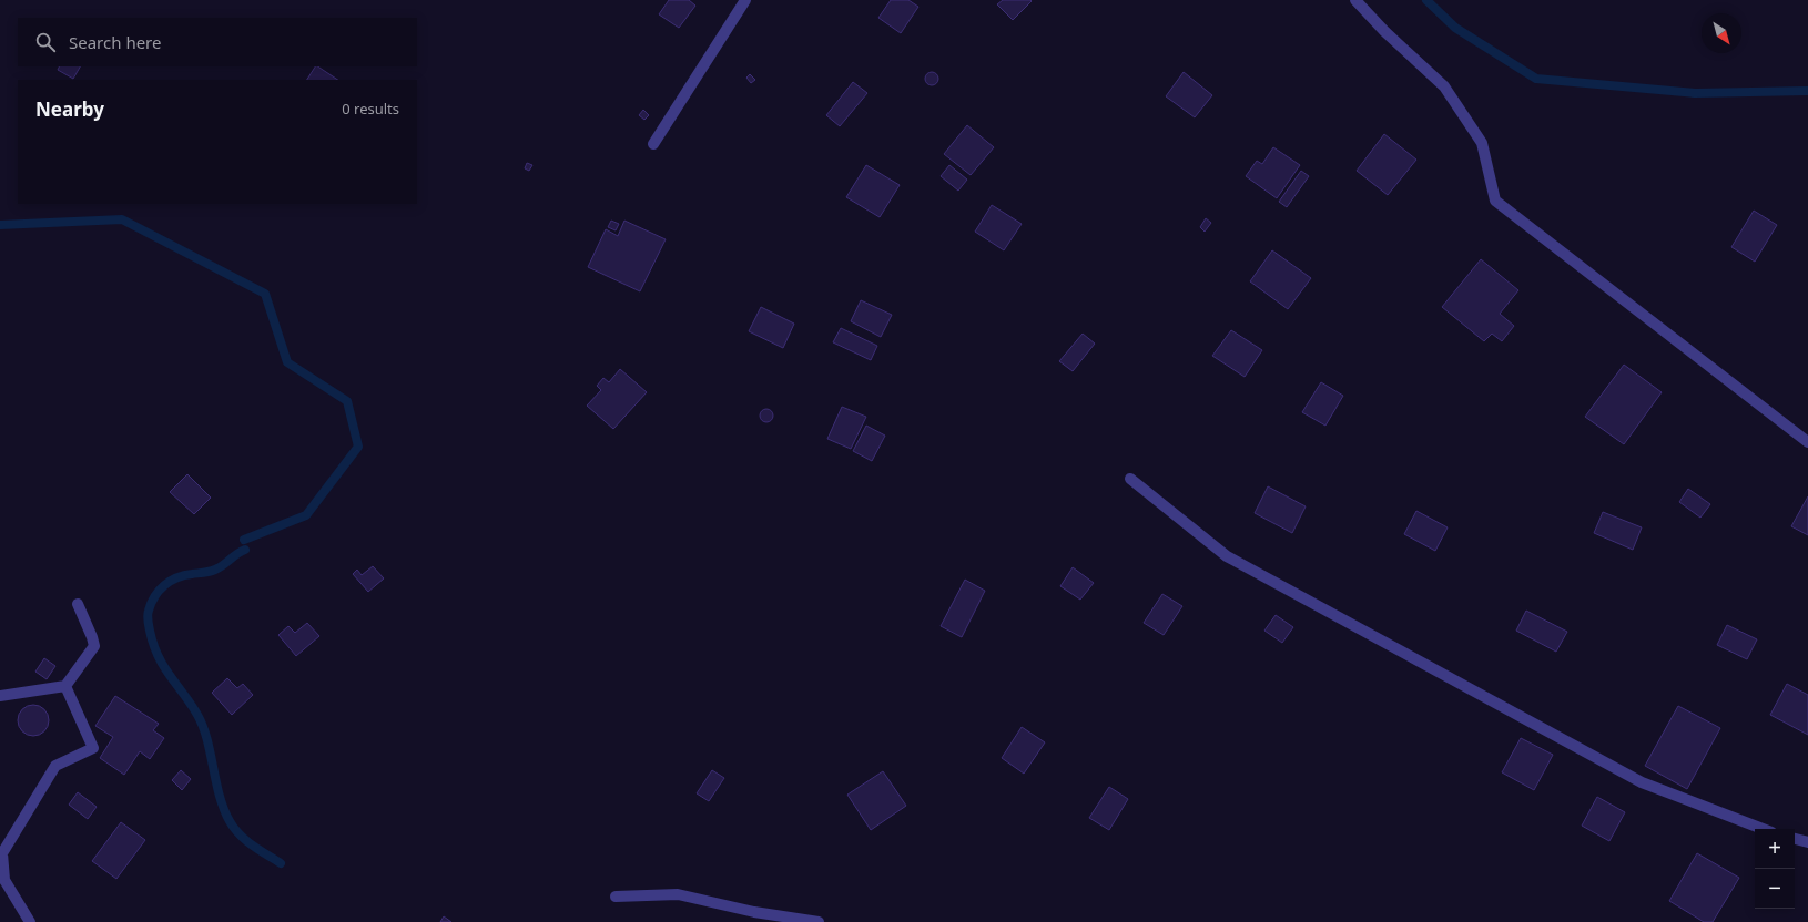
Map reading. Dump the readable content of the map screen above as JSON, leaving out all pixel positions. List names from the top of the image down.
{
  "north": "bottom right",
  "page": {
    "search": "Search here",
    "heading": ["Nearby", "0 results"],
    "map_buttons": ["+", "−"]
  }
}
